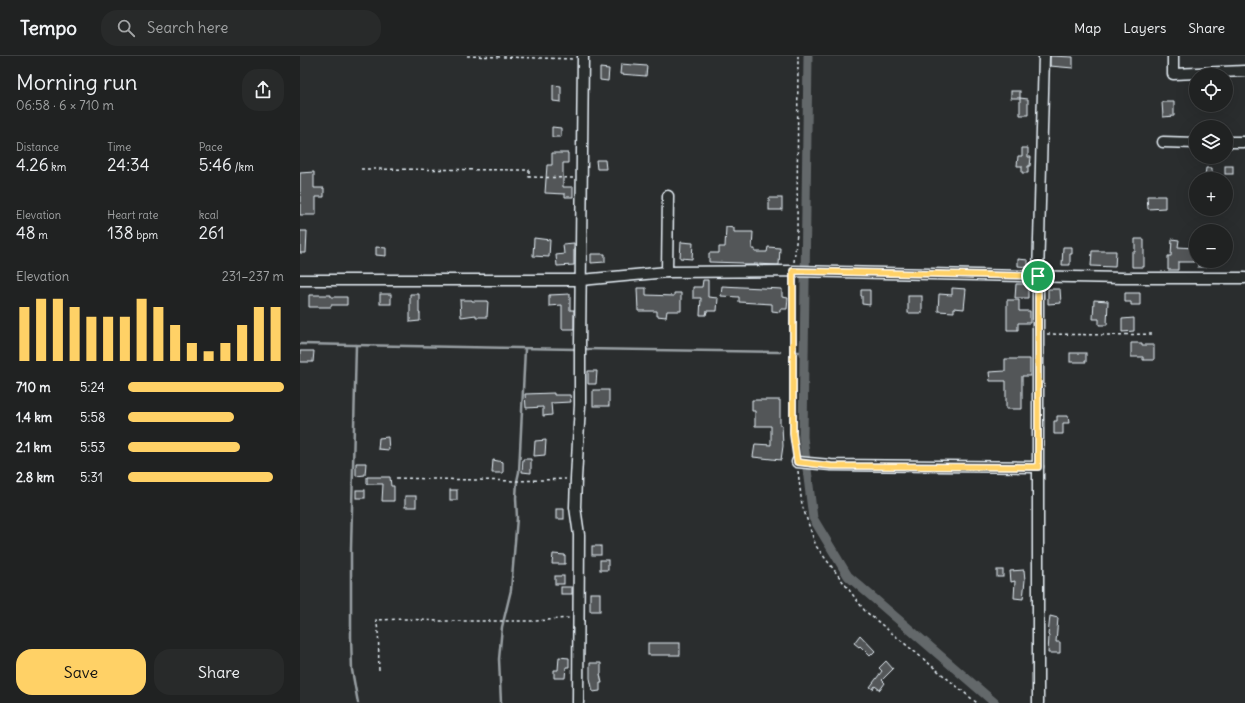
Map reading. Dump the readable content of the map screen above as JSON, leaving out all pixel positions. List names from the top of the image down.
{
  "page": {
    "header": "Tempo",
    "search": "Search here",
    "nav": ["Map", "Layers", "Share"],
    "heading": ["Morning run", "06:58 · 6 × 710 m"],
    "map_buttons": ["+", "−"],
    "stats": [
      ["Distance", "4.26 km"],
      ["Time", "24:34"],
      ["Pace", "5:46 /km"],
      ["Elevation", "48 m"],
      ["Heart rate", "138 bpm"],
      ["kcal", "261"]
    ],
    "chart": ["Elevation", "231–237 m"],
    "list": [
      {
        "name": "710 m",
        "note": "5:24"
      },
      {
        "name": "1.4 km",
        "note": "5:58"
      },
      {
        "name": "2.1 km",
        "note": "5:53"
      },
      {
        "name": "2.8 km",
        "note": "5:31"
      }
    ],
    "buttons": ["Save", "Share"]
  }
}
